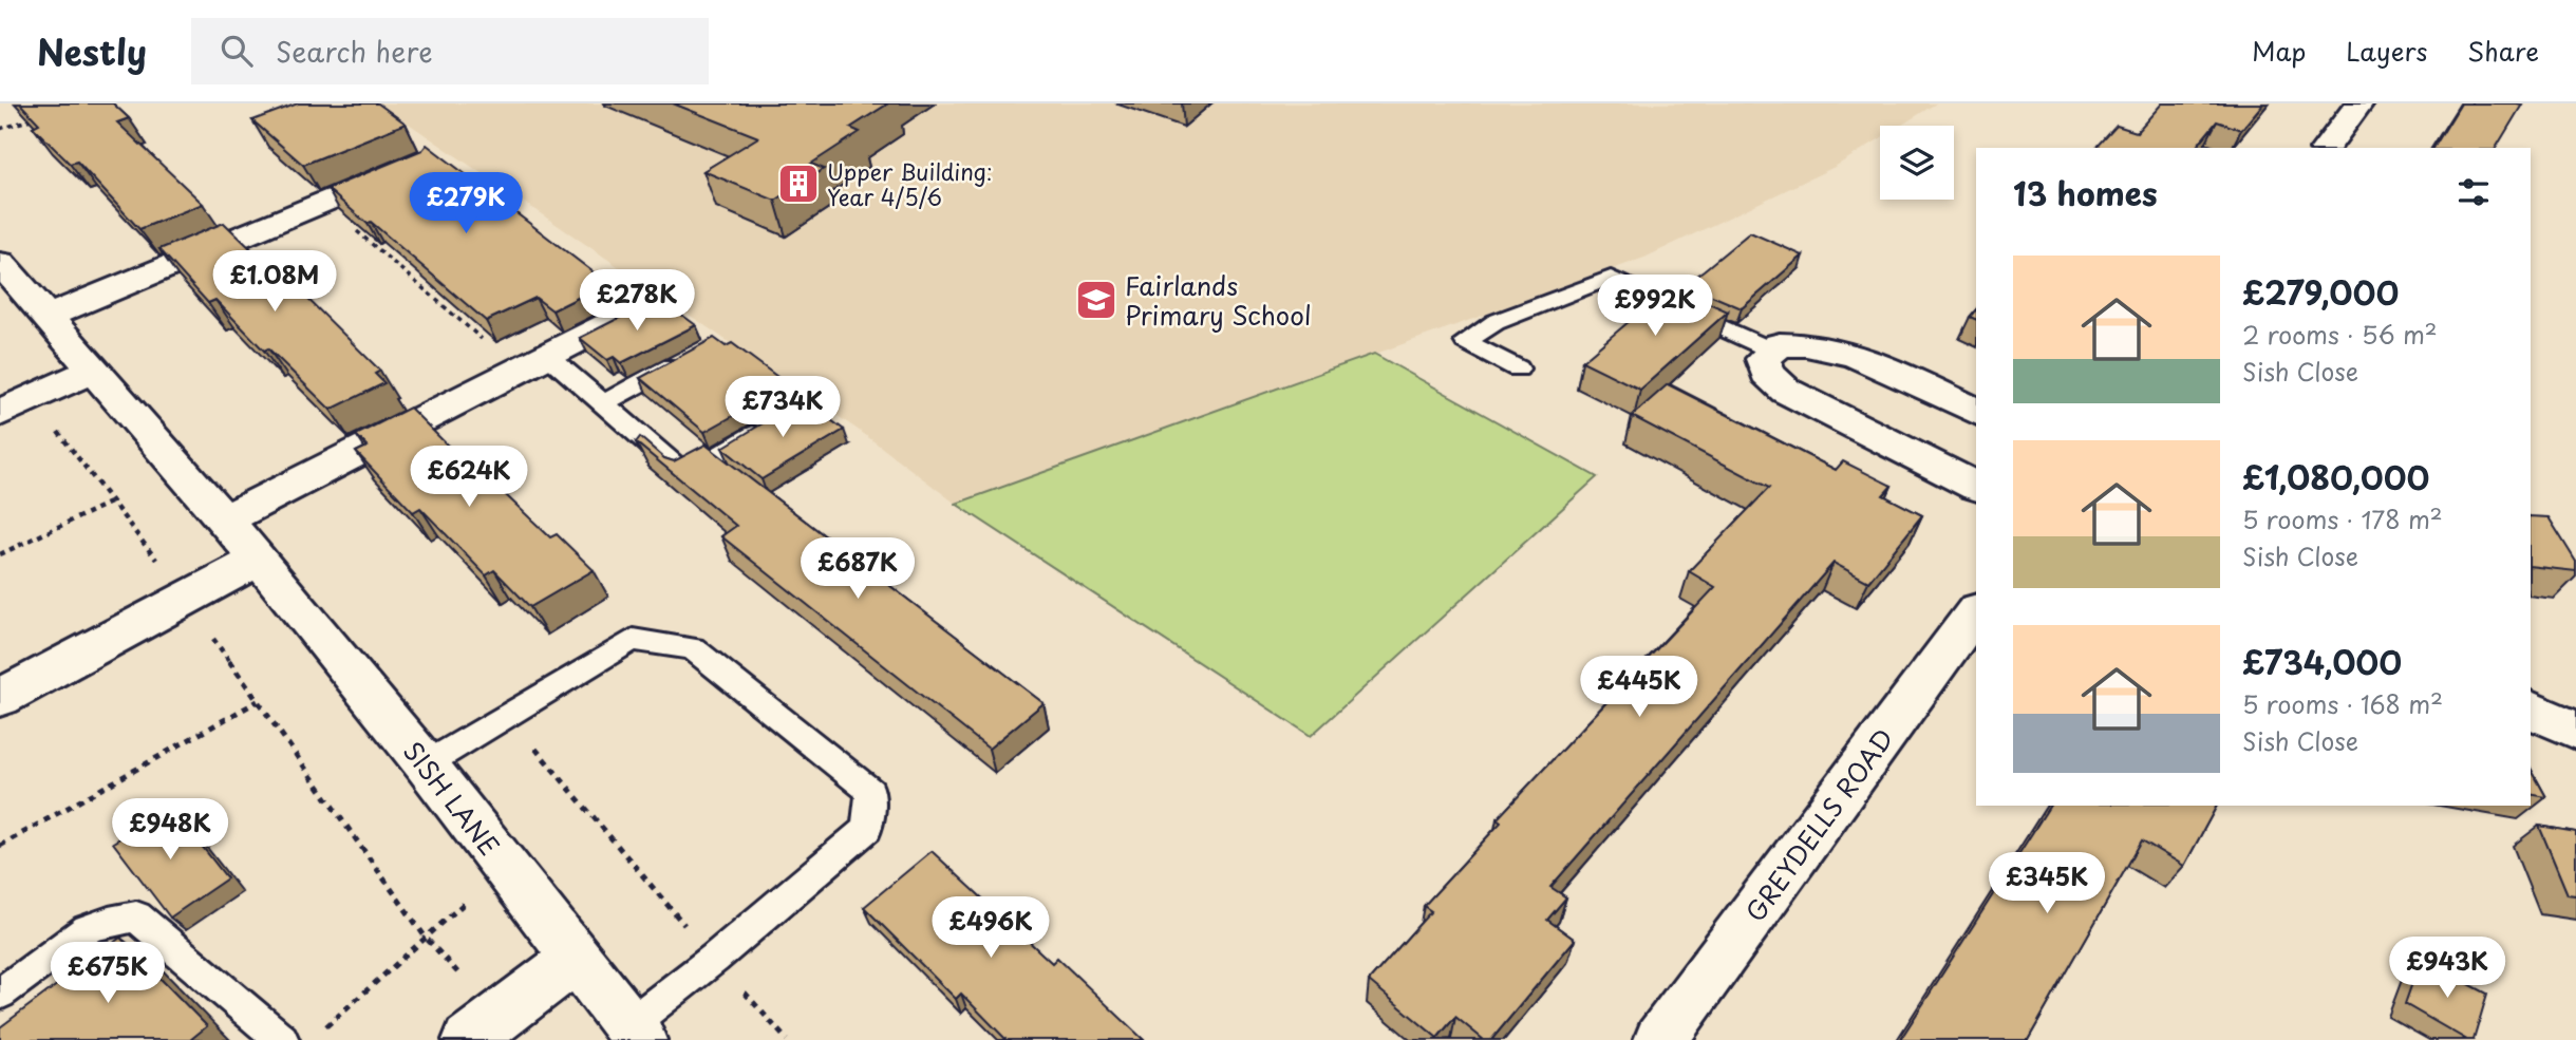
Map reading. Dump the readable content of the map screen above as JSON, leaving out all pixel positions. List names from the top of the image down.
{
  "streets": {
    "street": ["SISH LANE", "GREYDELLS ROAD"]
  },
  "places": {
    "building": ["Upper Building: Year 4/5/6"],
    "school or university": ["Fairlands Primary School"]
  },
  "page": {
    "header": "Nestly",
    "search": "Search here",
    "nav": ["Map", "Layers", "Share"],
    "heading": "13 homes",
    "price": [
      "£279K",
      "£1.08M",
      "£278K",
      "£992K",
      "£734K",
      "£624K",
      "£687K",
      "£445K",
      "£948K",
      "£345K",
      "£496K",
      "£943K",
      "£675K"
    ],
    "list": [
      {
        "name": "£279,000",
        "note": "2 rooms · 56 m² · Sish Close"
      },
      {
        "name": "£1,080,000",
        "note": "5 rooms · 178 m² · Sish Close"
      },
      {
        "name": "£734,000",
        "note": "5 rooms · 168 m² · Sish Close"
      }
    ]
  }
}
